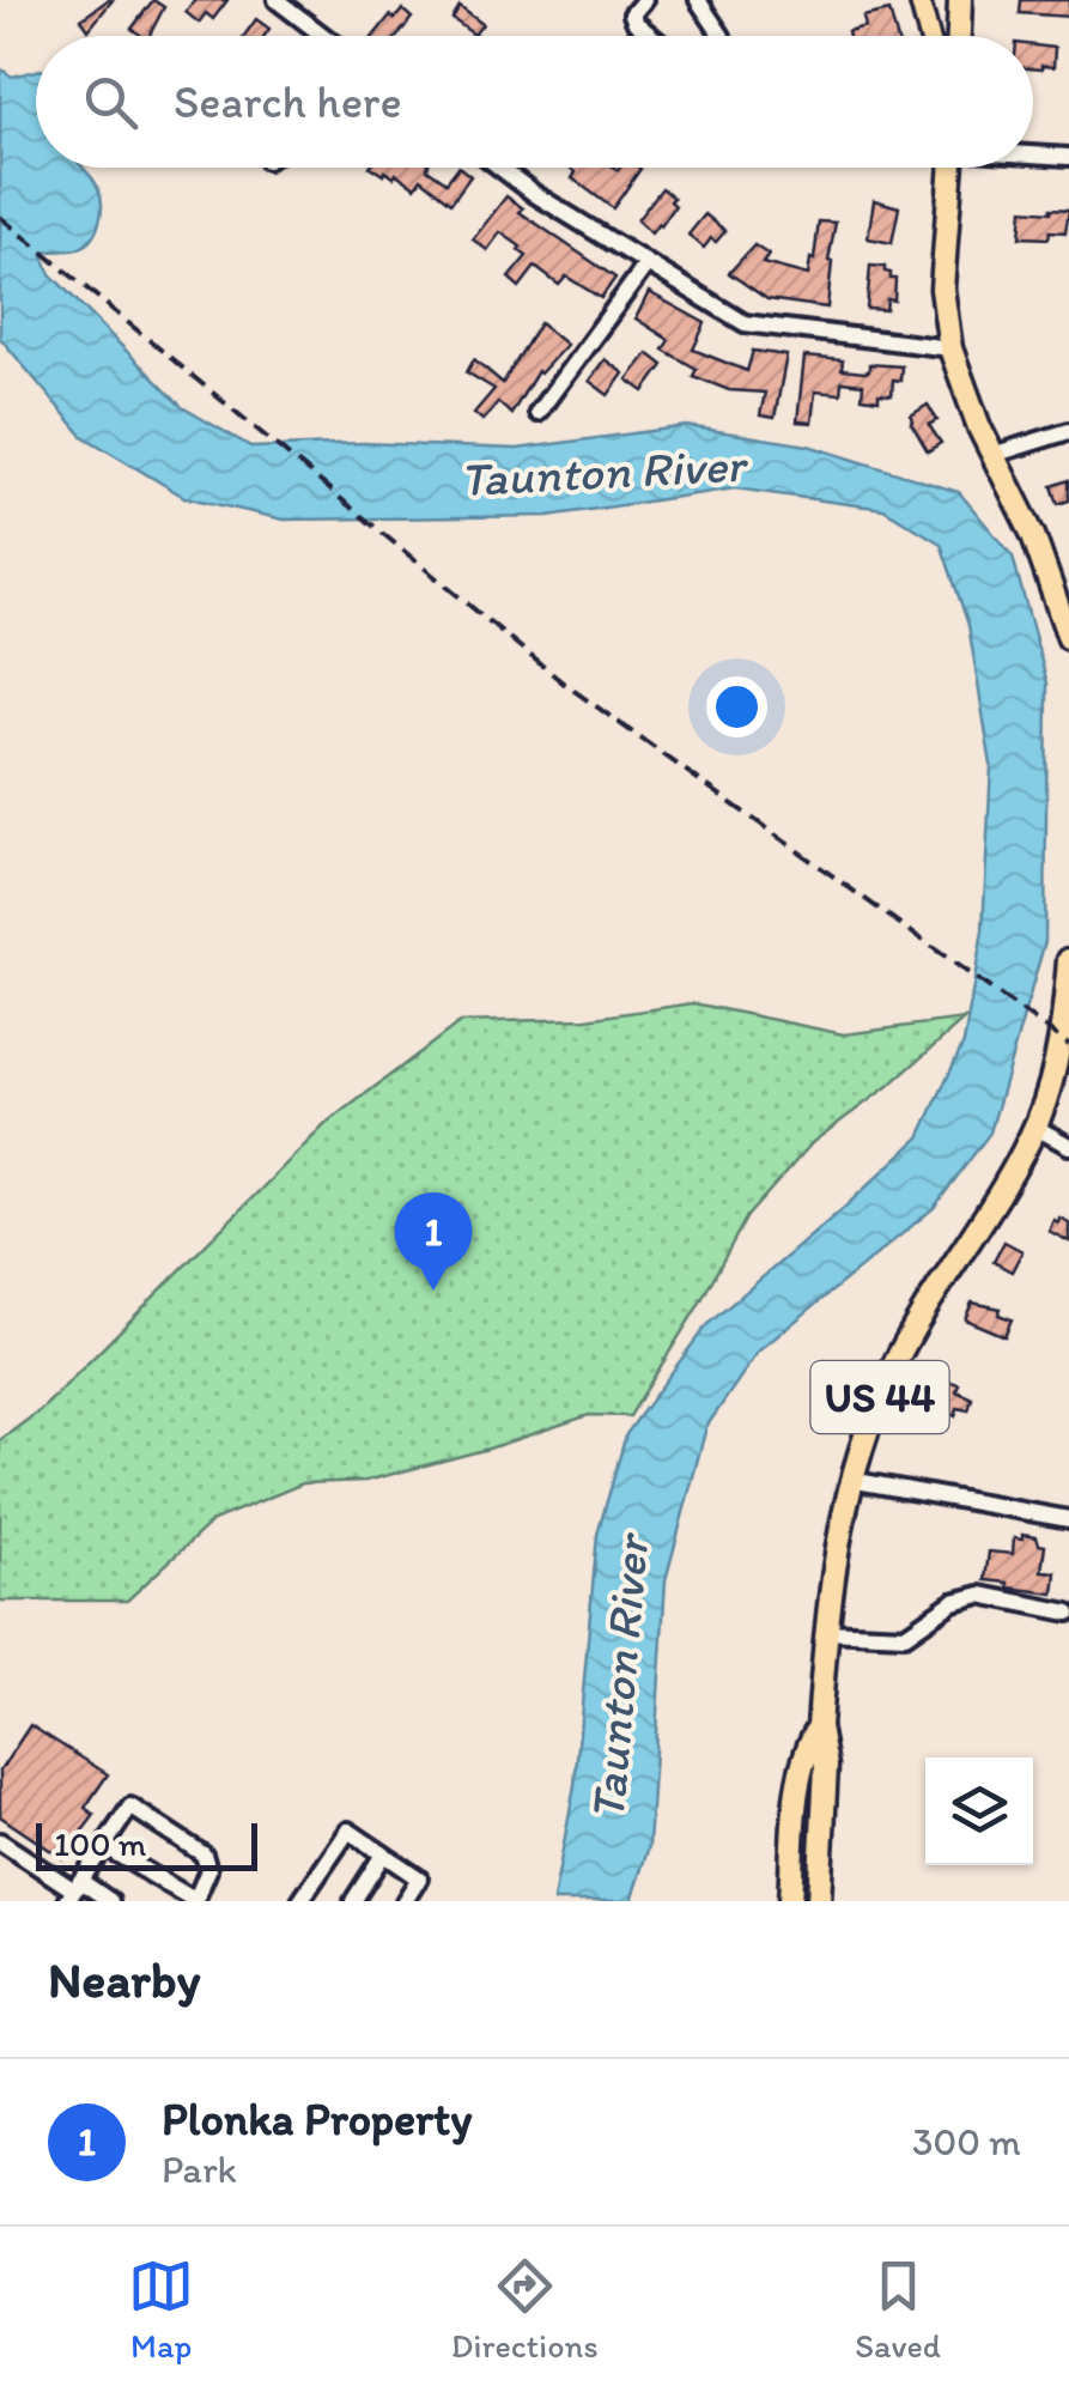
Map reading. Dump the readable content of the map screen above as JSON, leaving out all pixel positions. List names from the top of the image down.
{
  "streets": {
    "highway": ["US 44"]
  },
  "water": ["Taunton River"],
  "scale_bar": "100 m",
  "page": {
    "search": "Search here",
    "pins": "1",
    "scale": "100 m",
    "heading": "Nearby",
    "list": [
      {
        "mark": "1",
        "name": "Plonka Property",
        "note": "Park",
        "value": "300 m"
      }
    ],
    "nav": ["Map", "Directions", "Saved"]
  }
}
